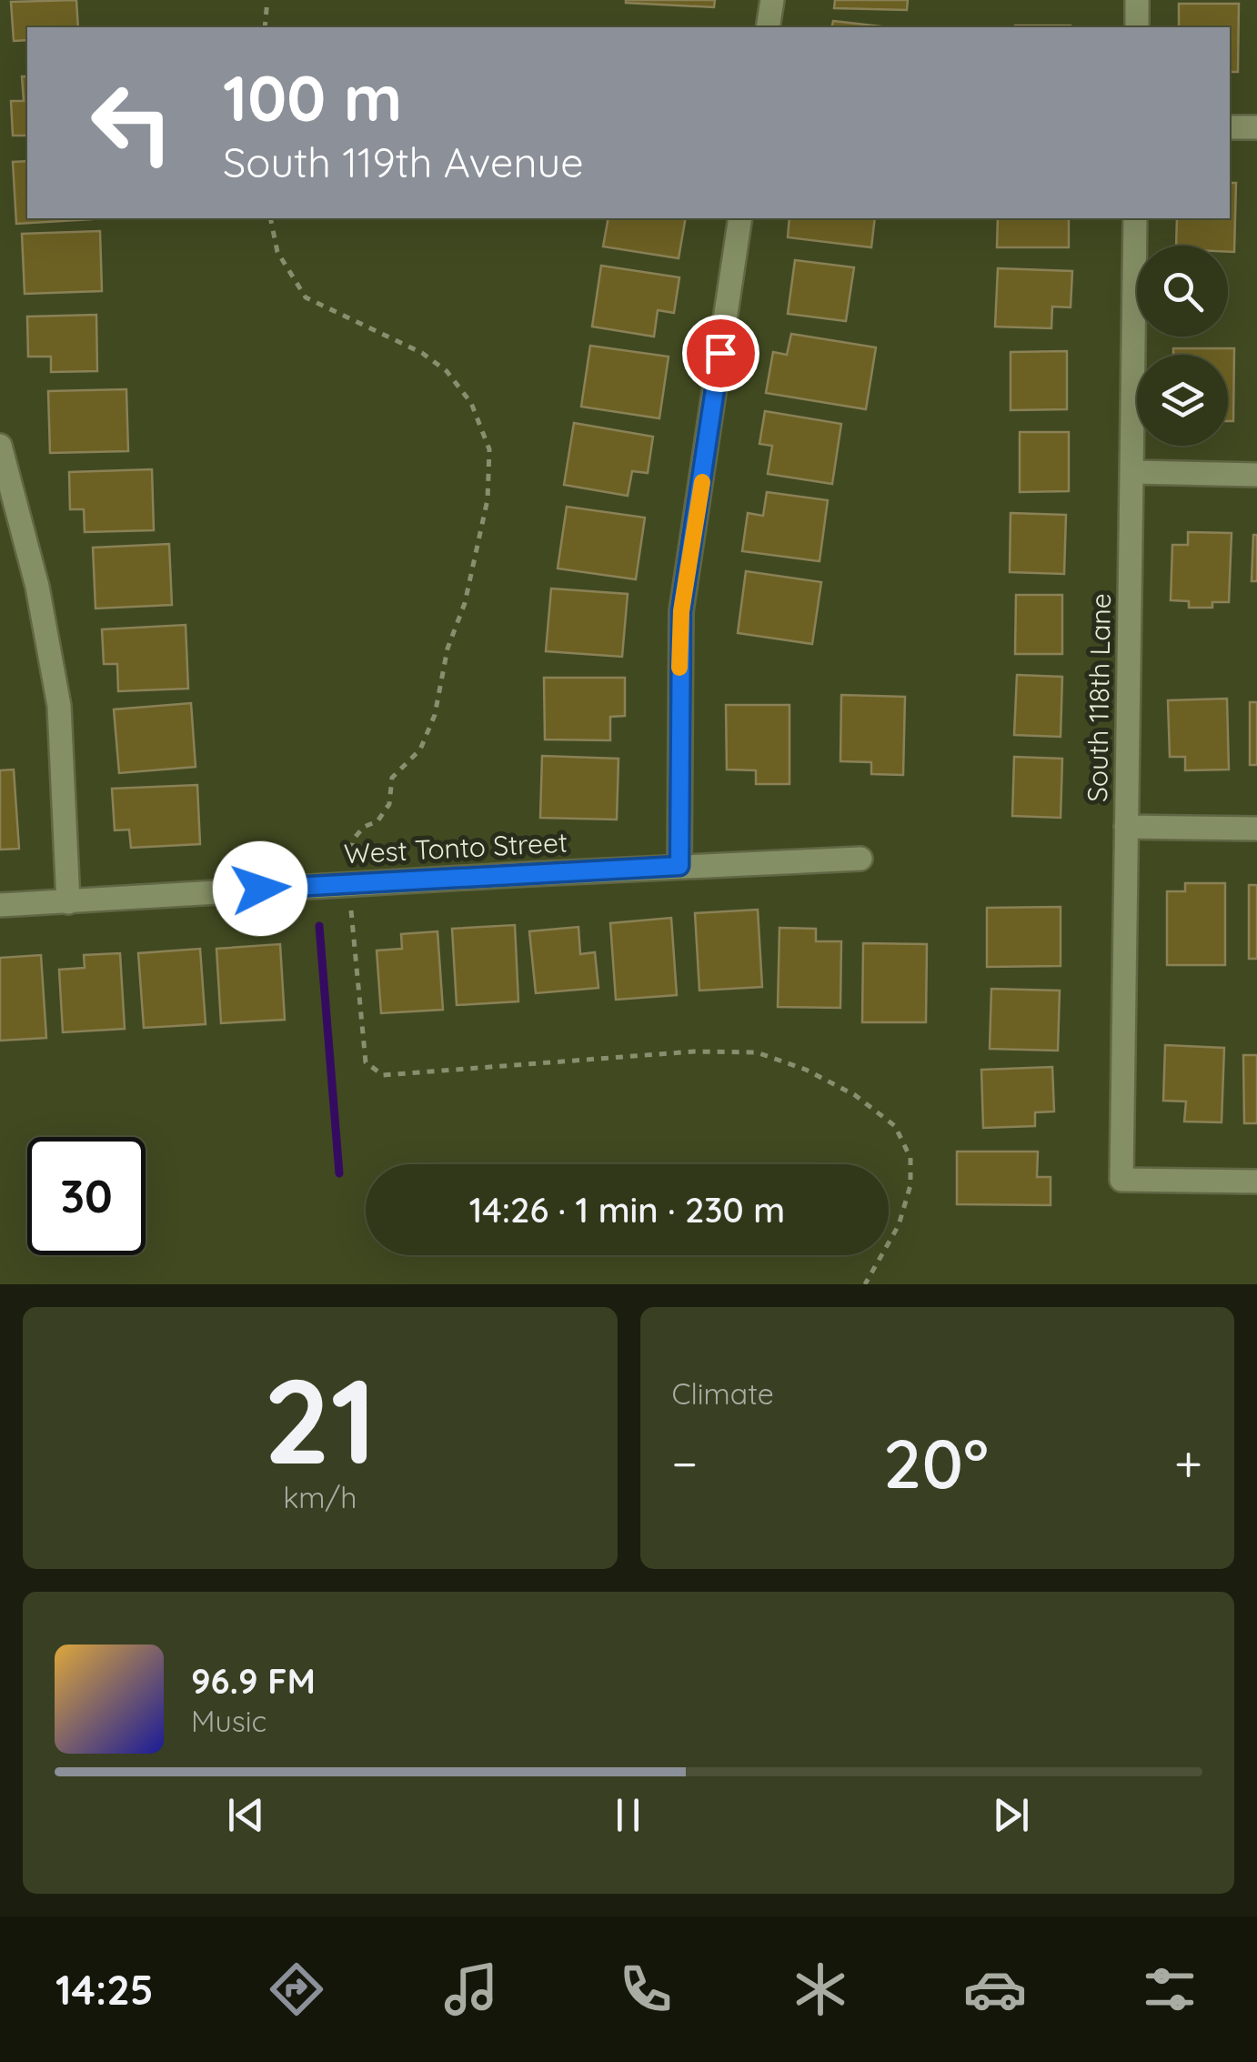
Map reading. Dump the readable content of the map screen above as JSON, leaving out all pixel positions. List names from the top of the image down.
{
  "streets": {
    "street": ["South 118th Lane", "West Tonto Street"]
  },
  "page": {
    "turn": ["100 m", "South 119th Avenue"],
    "limit": "30",
    "trip": "14:26 · 1 min · 230 m",
    "tile": [
      ["21", "km/h"],
      "Climate"
    ],
    "heat": ["−", "20°", "+"],
    "song": ["96.9 FM", "Music"],
    "tabs": "14:25"
  }
}
